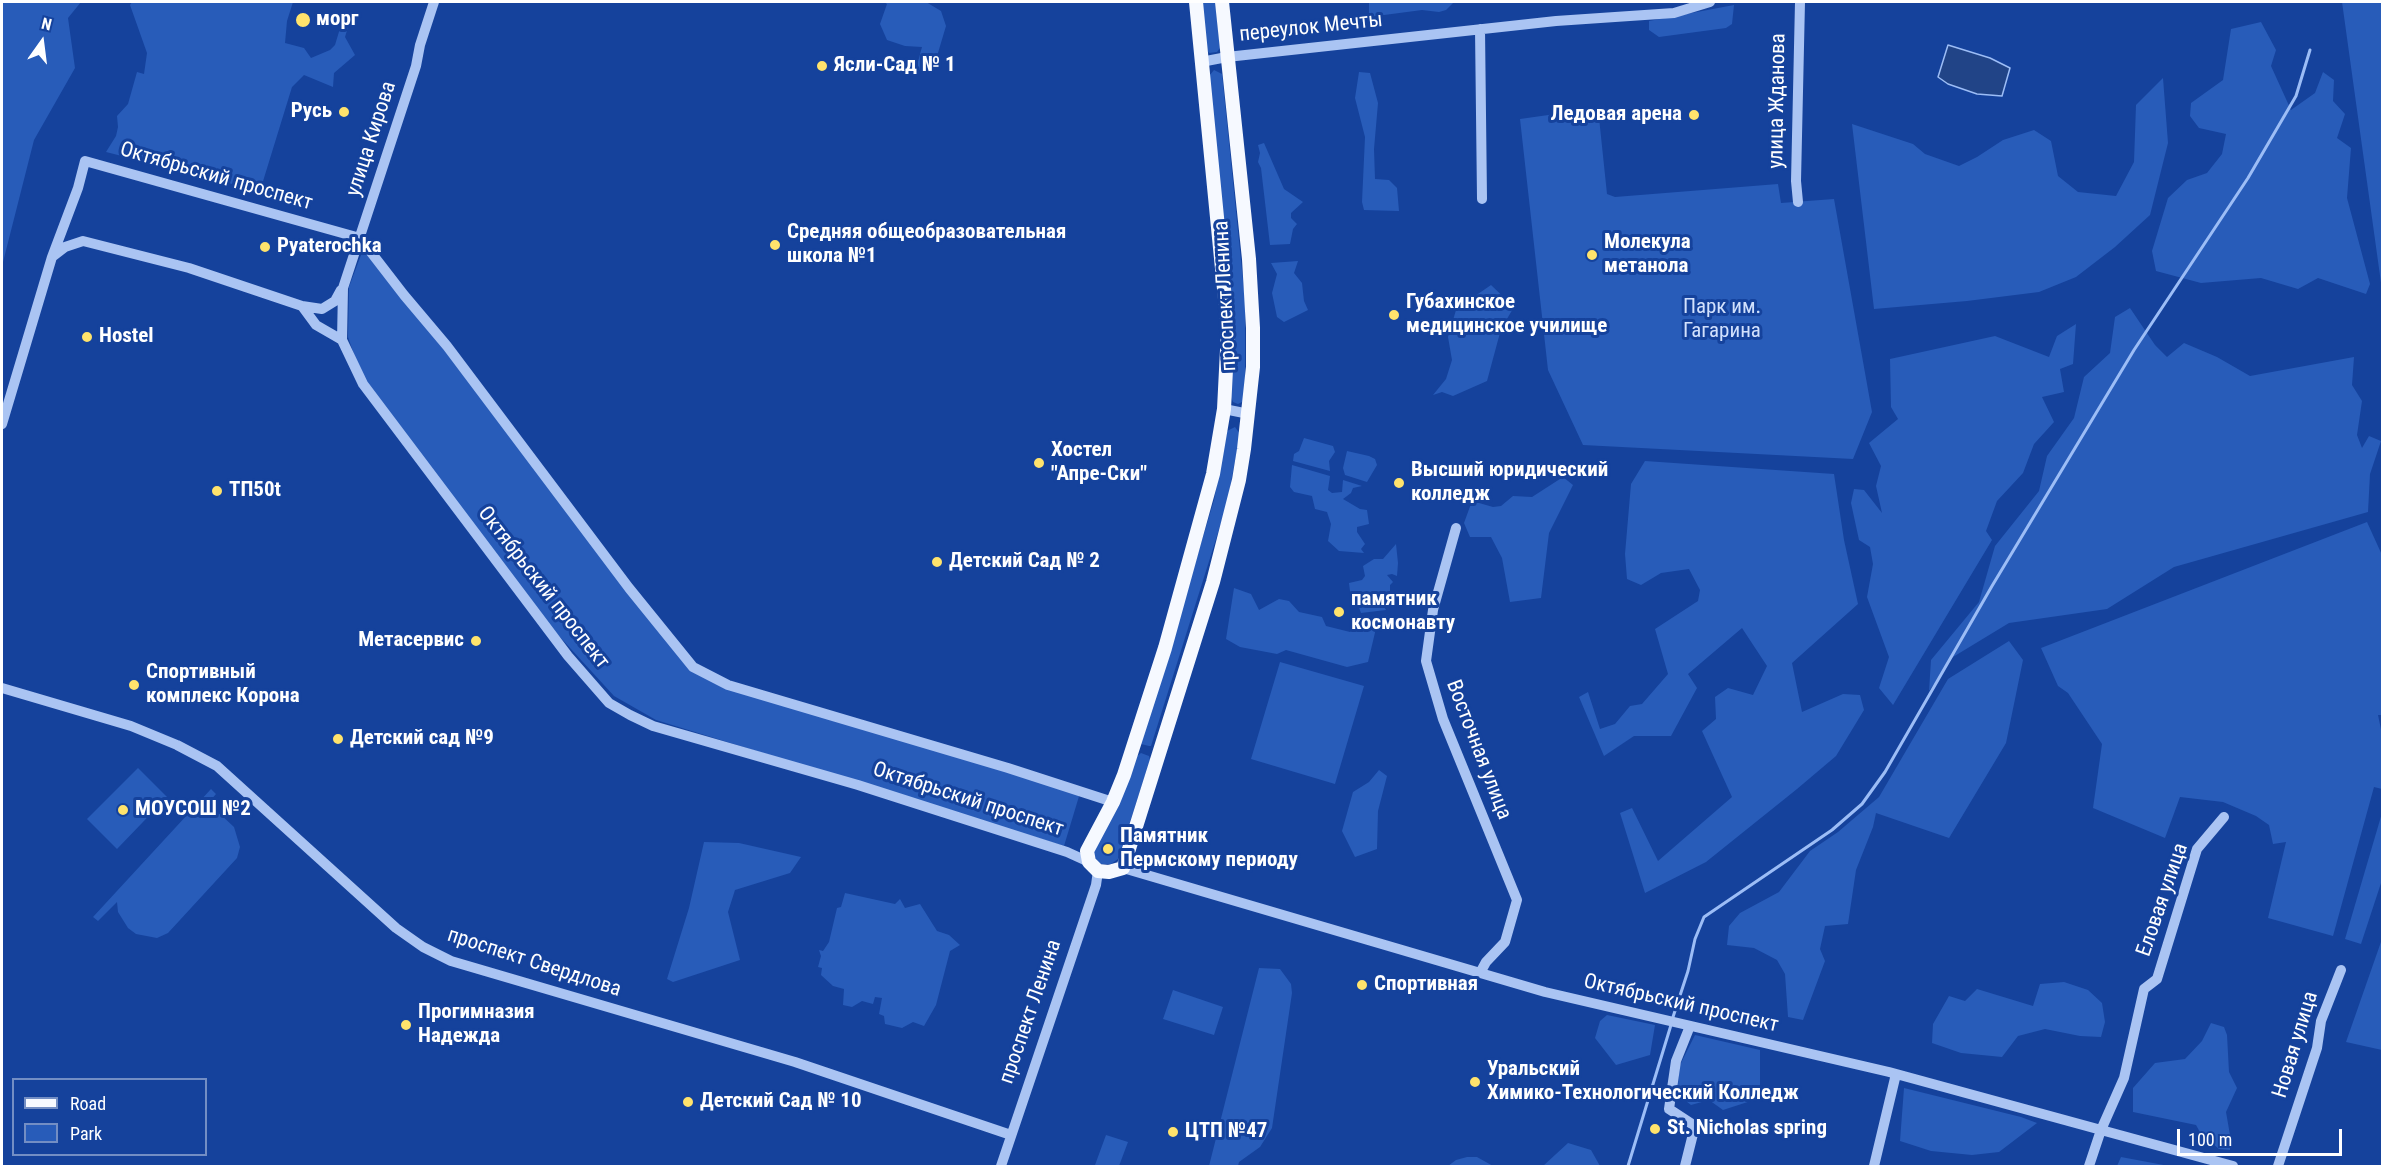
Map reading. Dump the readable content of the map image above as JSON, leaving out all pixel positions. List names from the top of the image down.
{
  "streets": {
    "main road": ["проспект Ленина"],
    "street": [
      "переулок Мечты",
      "улица Жданова",
      "улица Кирова",
      "Октябрьский проспект",
      "Восточная улица",
      "Еловая улица",
      "проспект Свердлова",
      "Новая улица"
    ]
  },
  "crossings": [
    ["переулок Мечты", "проспект Ленина"],
    ["улица Кирова", "Октябрьский проспект"],
    ["Октябрьский проспект", "проспект Ленина"],
    ["Октябрьский проспект", "Восточная улица"],
    ["Октябрьский проспект", "Еловая улица"],
    ["проспект Ленина", "проспект Свердлова"]
  ],
  "parks": ["Парк им. Гагарина"],
  "places": [
    "морг",
    "Ясли-Сад № 1",
    "Русь",
    "Ледовая арена",
    "Средняя общеобразовательная школа №1",
    "Pyaterochka",
    "Молекула метанола",
    "Губахинское медицинское училище",
    "Hostel",
    "Хостел \"Апре-Ски\"",
    "Высший юридический колледж",
    "ТП50t",
    "Детский Сад № 2",
    "памятник космонавту",
    "Метасервис",
    "Спортивный комплекс Корона",
    "Детский сад №9",
    "МОУСОШ №2",
    "Памятник Пермскому периоду",
    "Спортивная",
    "Прогимназия Надежда",
    "Уральский Химико-Технологический Колледж",
    "Детский Сад № 10",
    "St. Nicholas spring",
    "ЦТП №47"
  ],
  "legend": ["Road", "Park"],
  "scale_bar": "100 m",
  "north": "top"
}
